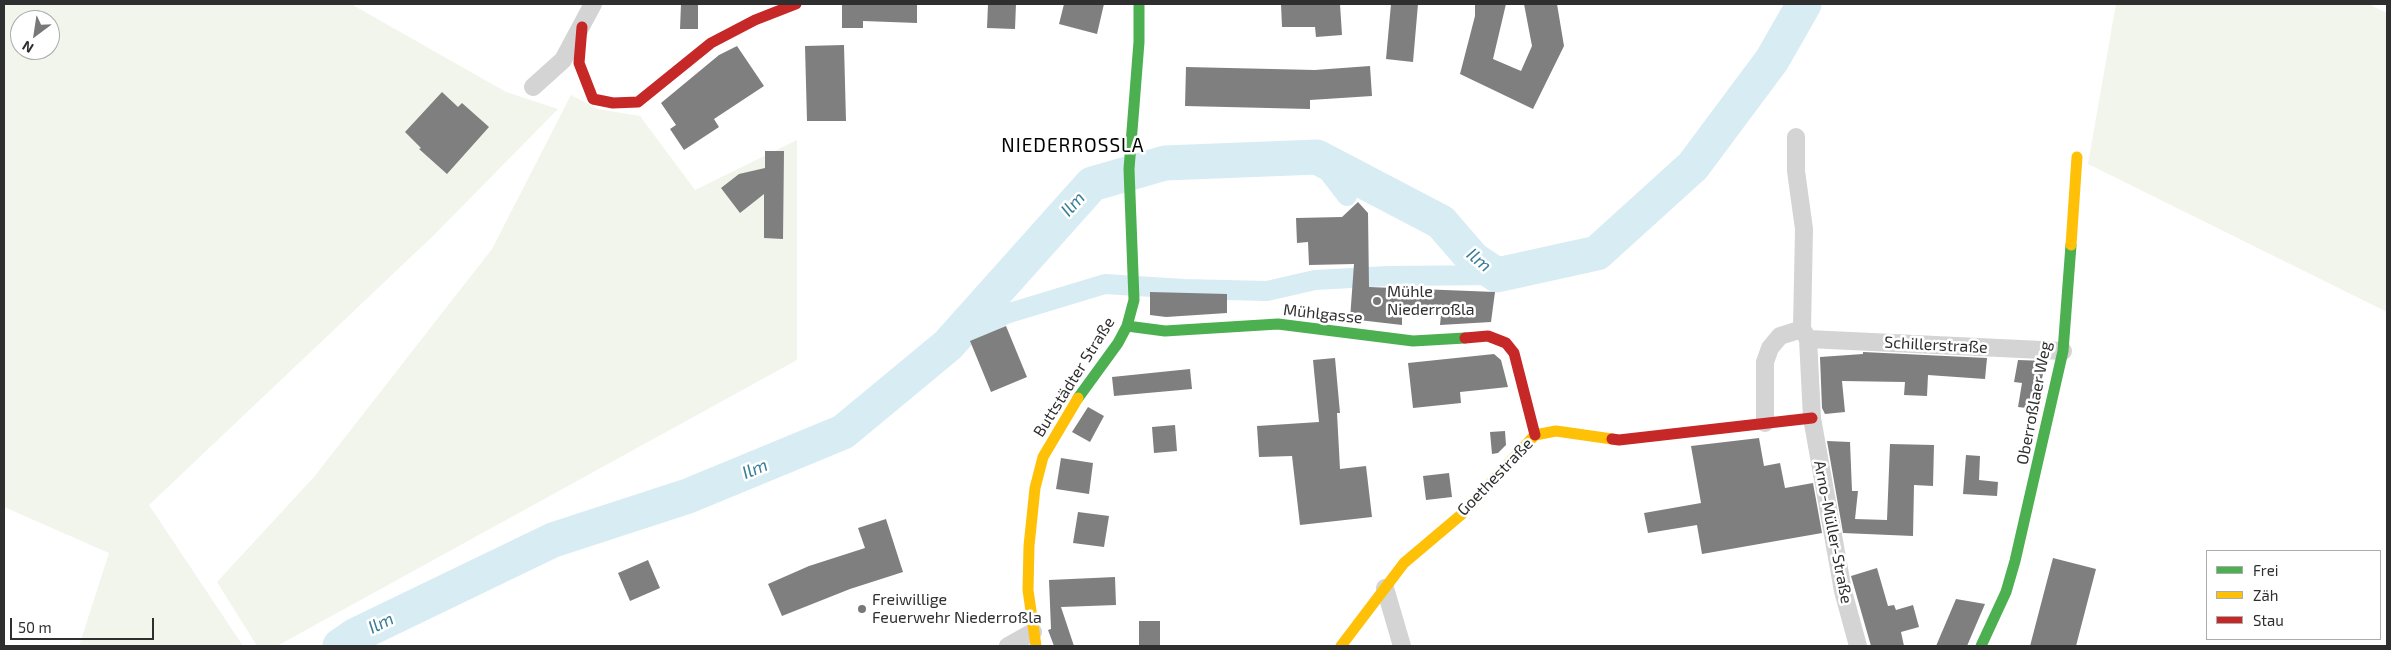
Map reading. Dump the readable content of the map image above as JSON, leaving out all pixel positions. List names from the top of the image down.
{
  "streets": {
    "street": [
      "Mühlgasse",
      "Schillerstraße",
      "Buttstädter Straße",
      "Oberroßlaer Weg",
      "Goethestraße",
      "Arno-Müller-Straße"
    ]
  },
  "crossings": [
    ["Mühlgasse", "Buttstädter Straße"],
    ["Mühlgasse", "Goethestraße"],
    ["Schillerstraße", "Oberroßlaer Weg"],
    ["Schillerstraße", "Arno-Müller-Straße"],
    ["Goethestraße", "Arno-Müller-Straße"]
  ],
  "districts": ["NIEDERROSSLA"],
  "water": ["Ilm"],
  "places": ["Mühle Niederroßla", "Freiwillige Feuerwehr Niederroßla"],
  "legend": ["Frei", "Zäh", "Stau"],
  "scale_bar": "50 m",
  "north": "bottom left"
}
